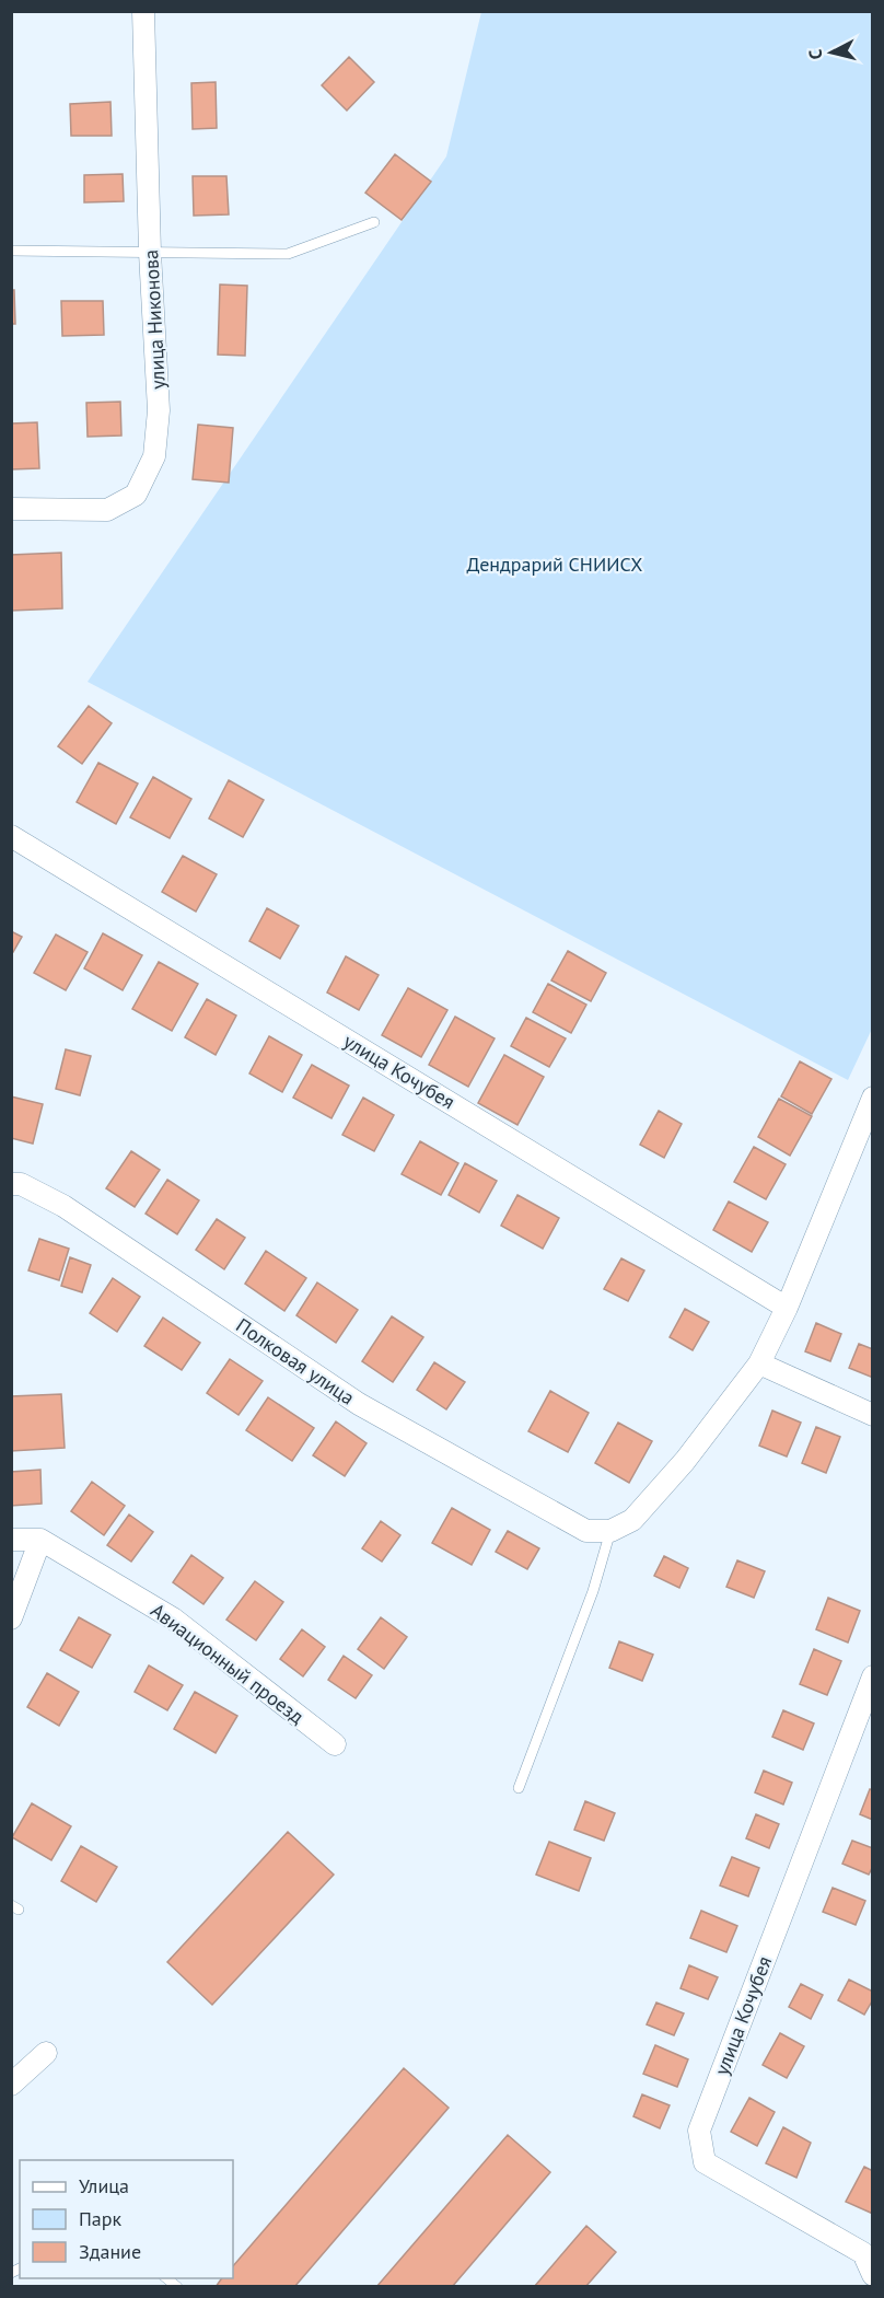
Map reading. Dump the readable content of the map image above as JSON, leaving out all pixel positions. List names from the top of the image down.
{
  "streets": {
    "street": [
      "улица Никонова",
      "улица Кочубея",
      "Полковая улица",
      "Авиационный проезд"
    ]
  },
  "parks": ["Дендрарий СНИИСХ"],
  "legend": ["Улица", "Парк", "Здание"],
  "north": "left"
}
